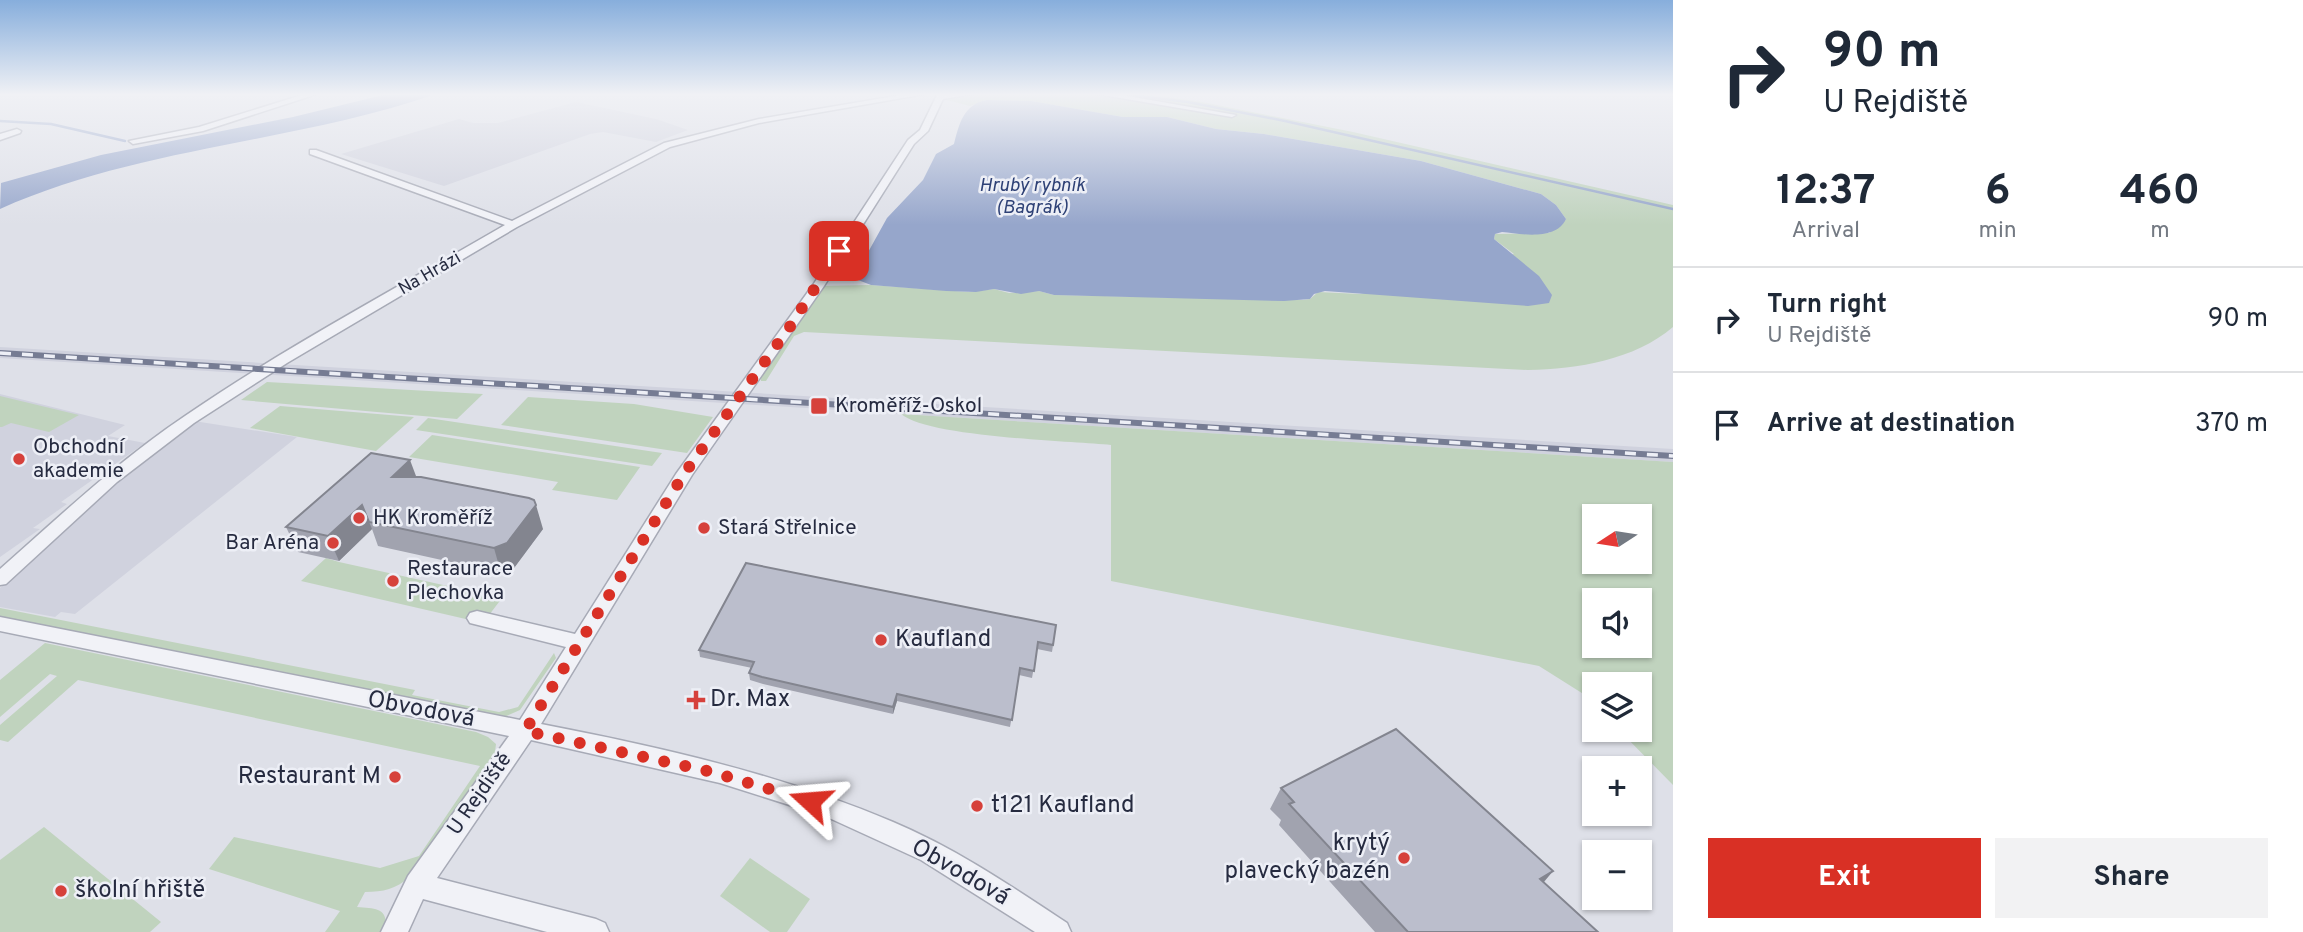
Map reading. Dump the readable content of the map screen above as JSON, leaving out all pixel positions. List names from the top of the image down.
{
  "streets": {
    "street": ["Na Hrázi", "Obvodová", "U Rejdiště"]
  },
  "crossings": [
    ["Obvodová", "U Rejdiště"]
  ],
  "water": ["Hrubý rybník (Bagrák)"],
  "places": {
    "transit": ["Kroměříž-Oskol"],
    "other": [
      "Obchodní akademie",
      "HK Kroměříž",
      "Stará Střelnice",
      "Bar Aréna",
      "Restaurace Plechovka",
      "Kaufland",
      "Restaurant M",
      "t121 Kaufland",
      "krytý plavecký bazén",
      "školní hřiště"
    ],
    "health": ["Dr. Max"]
  },
  "north": "left",
  "page": {
    "turn": ["90 m", "U Rejdiště"],
    "eta": [
      "12:37",
      "Arrival",
      "6",
      "min",
      "460",
      "m"
    ],
    "list": [
      {
        "name": "Turn right",
        "note": "U Rejdiště",
        "value": "90 m"
      },
      {
        "name": "Arrive at destination",
        "value": "370 m"
      }
    ],
    "map_buttons": ["+", "−"],
    "buttons": ["Exit", "Share"]
  }
}
